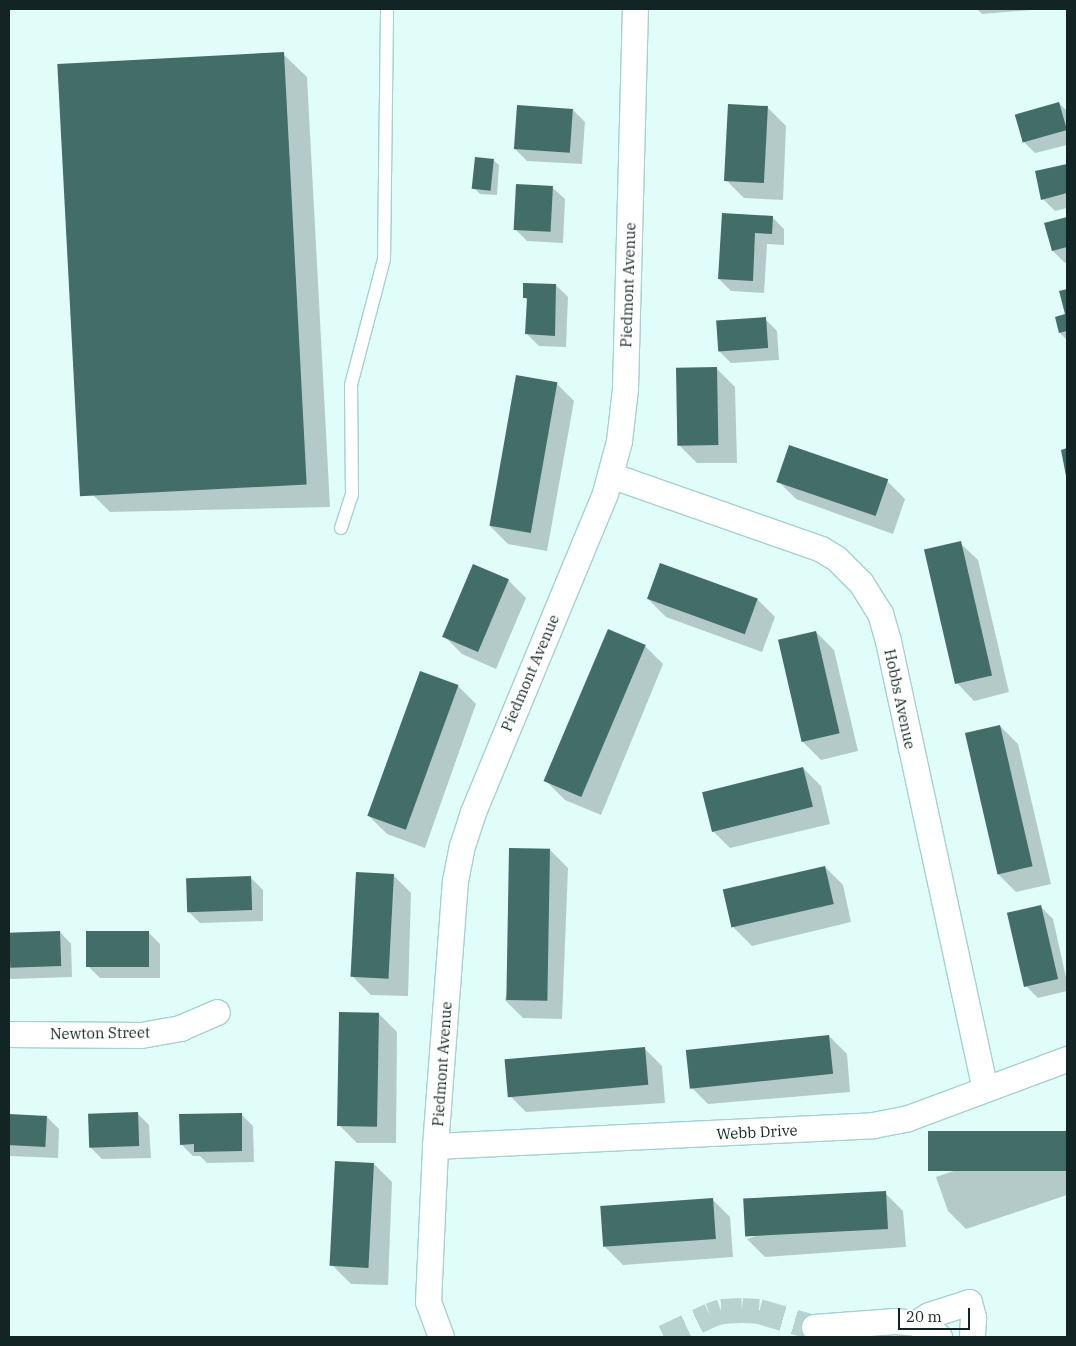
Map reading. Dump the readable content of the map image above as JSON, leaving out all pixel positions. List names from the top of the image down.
{
  "streets": {
    "street": [
      "Piedmont Avenue",
      "Hobbs Avenue",
      "Newton Street",
      "Webb Drive"
    ]
  },
  "crossings": [
    ["Piedmont Avenue", "Hobbs Avenue"],
    ["Piedmont Avenue", "Webb Drive"],
    ["Hobbs Avenue", "Webb Drive"]
  ],
  "scale_bar": "20 m"
}
